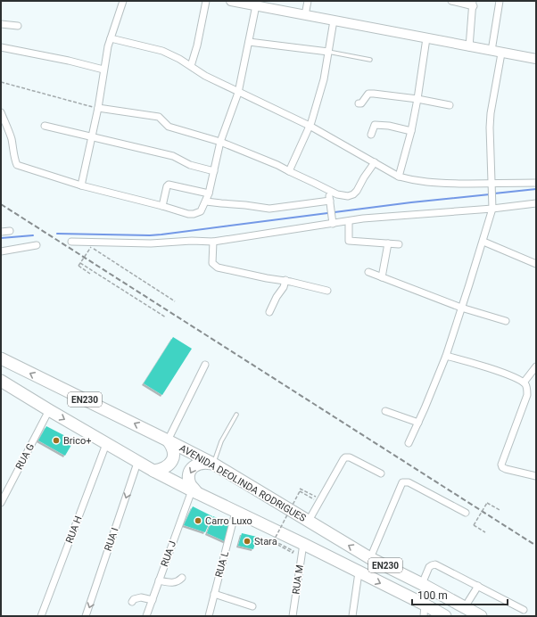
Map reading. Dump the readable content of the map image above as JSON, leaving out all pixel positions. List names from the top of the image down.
{
  "streets": {
    "highway": ["EN230", "AVENIDA DEOLINDA RODRIGUES"],
    "street": [
      "RUA G",
      "RUA H",
      "RUA I",
      "RUA J",
      "RUA L",
      "RUA M"
    ]
  },
  "crossings": [
    ["EN230", "RUA G"],
    ["EN230", "RUA H"],
    ["EN230", "RUA I"],
    ["EN230", "RUA J"],
    ["EN230", "RUA L"],
    ["EN230", "RUA M"]
  ],
  "one_way": ["RUA I"],
  "places": ["Brico+", "Carro Luxo", "Stara"],
  "scale_bar": "100 m"
}
